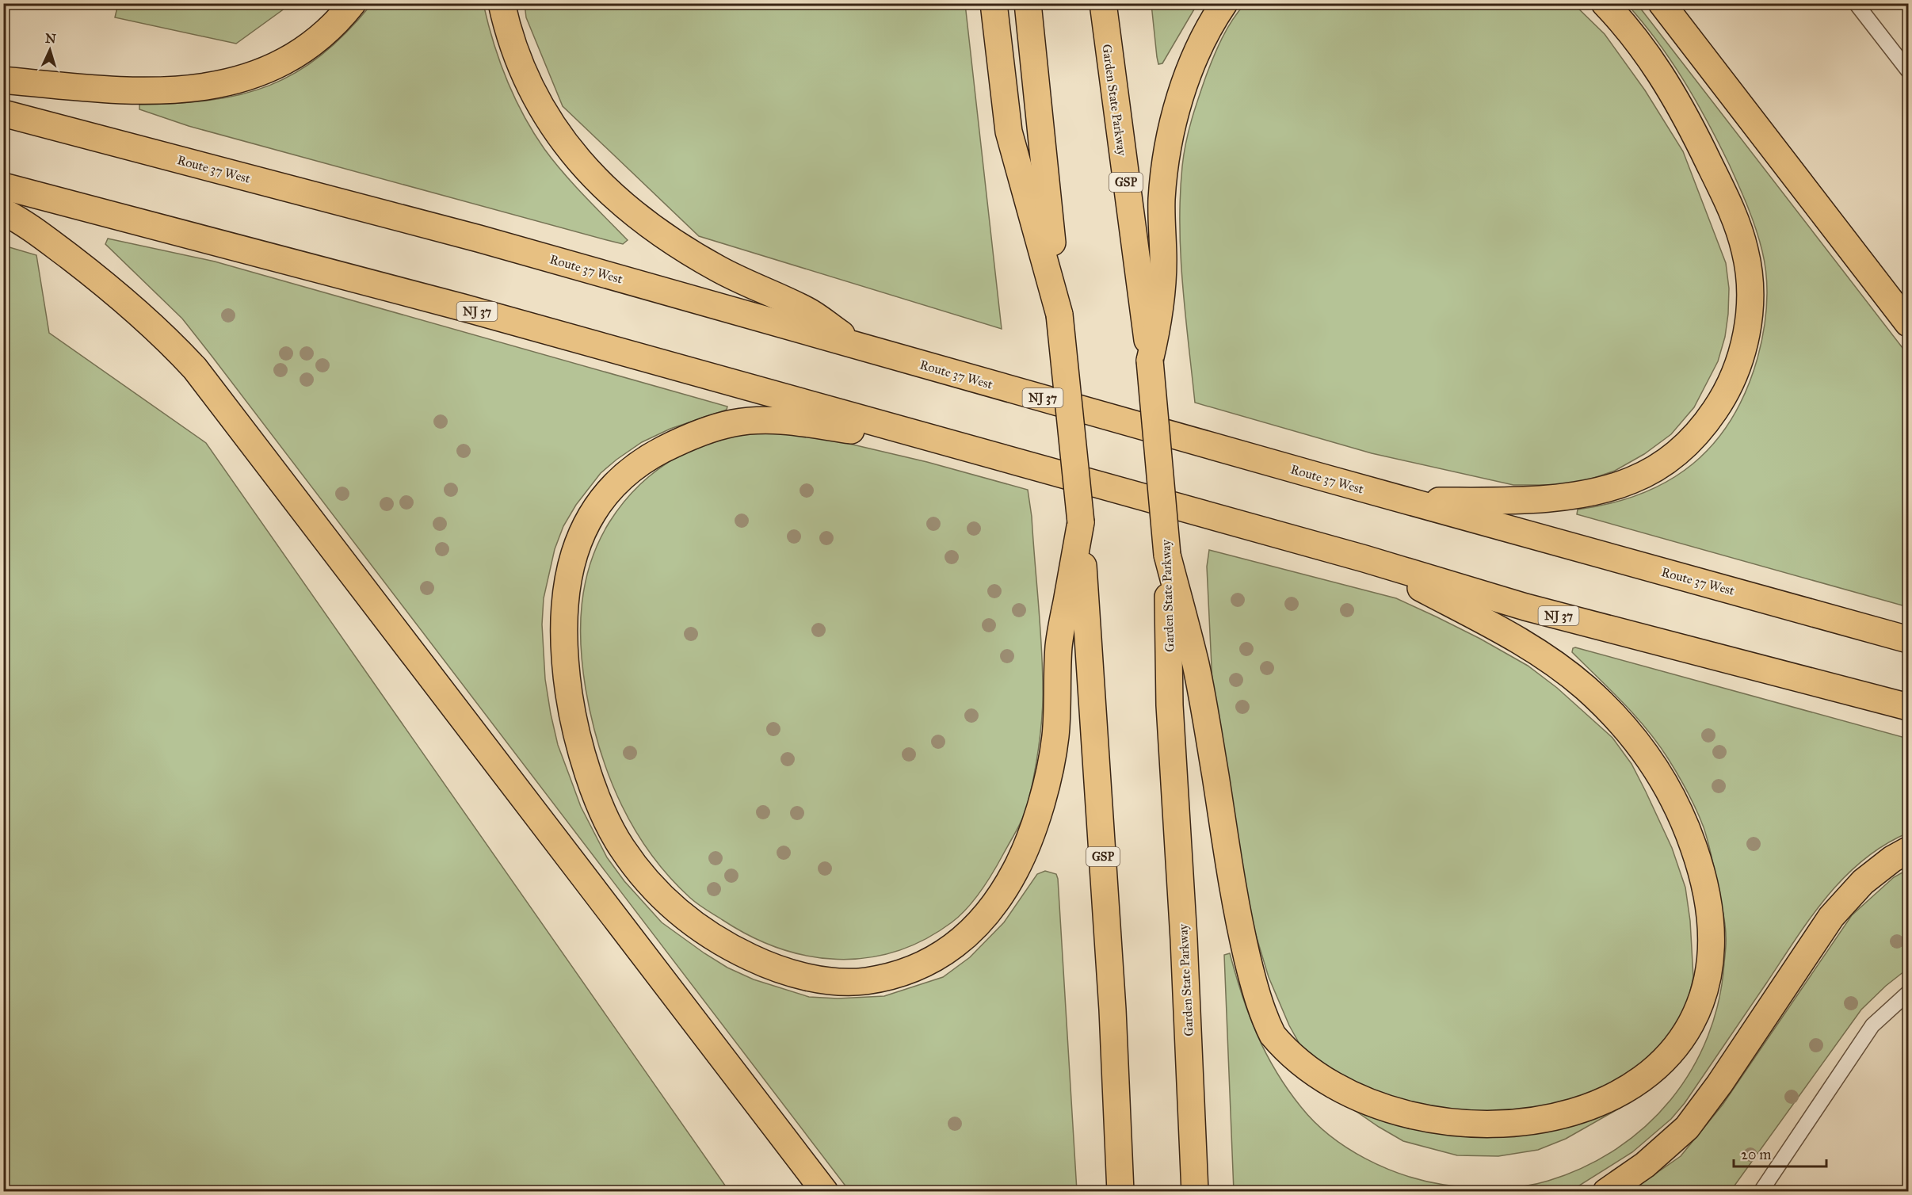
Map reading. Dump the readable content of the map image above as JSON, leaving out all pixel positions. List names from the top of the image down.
{
  "streets": {
    "highway": [
      "Garden State Parkway",
      "Route 37 West",
      "GSP",
      "NJ 37"
    ]
  },
  "scale_bar": "20 m",
  "north": "top"
}
